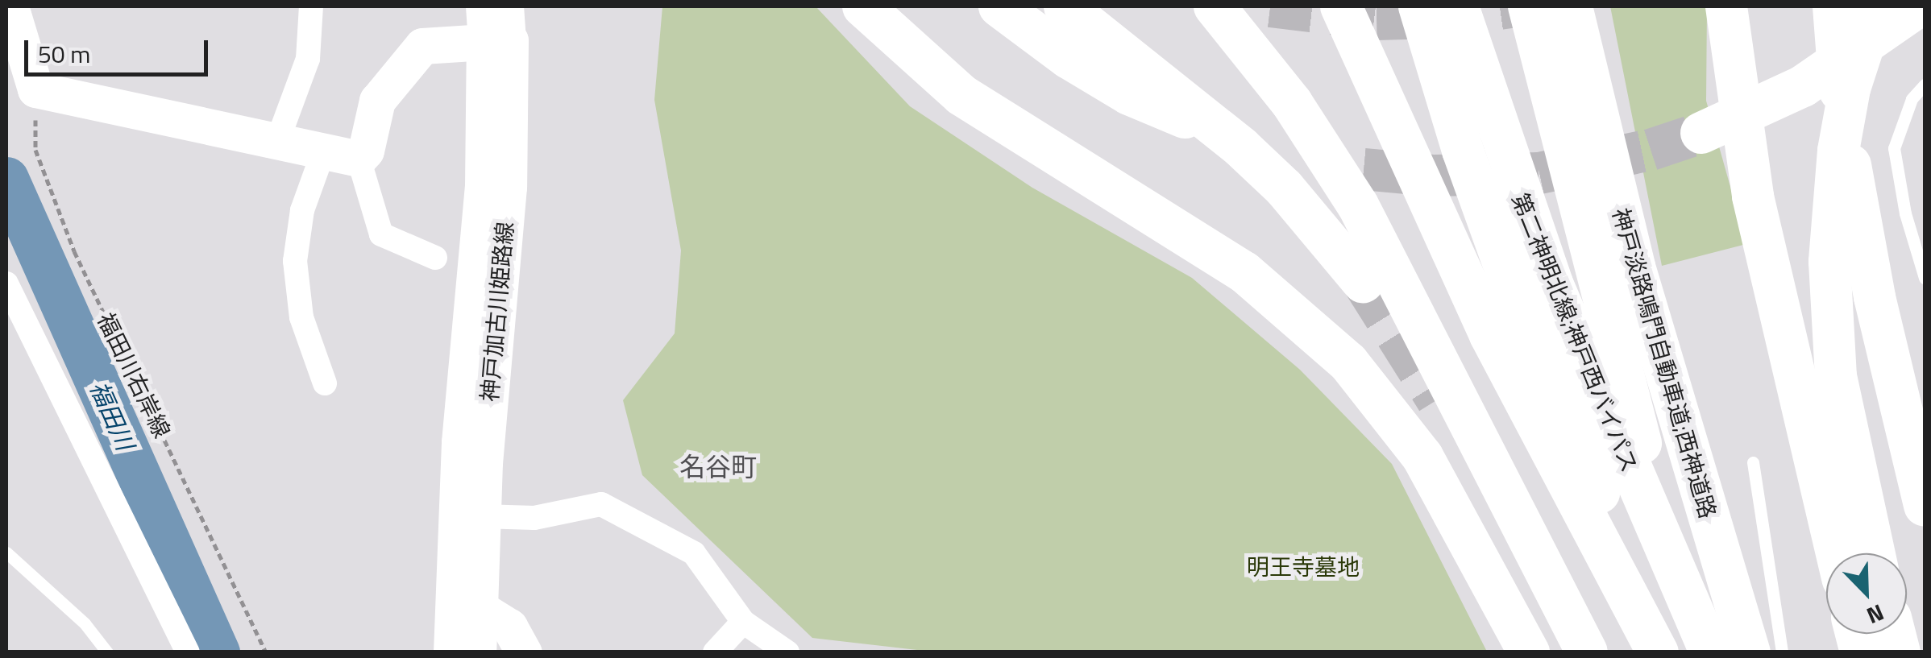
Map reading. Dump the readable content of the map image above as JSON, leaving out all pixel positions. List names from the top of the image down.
{
  "streets": {
    "highway": ["第二神明北線;神戸西バイパス", "神戸淡路鳴門自動車道;西神道路"],
    "main road": ["神戸加古川姫路線"],
    "path": ["福田川右岸線"]
  },
  "crossings": [
    ["第二神明北線;神戸西バイパス", "神戸淡路鳴門自動車道;西神道路"]
  ],
  "districts": ["名谷町"],
  "water": ["福田川"],
  "parks": ["明王寺墓地"],
  "scale_bar": "50 m",
  "north": "bottom right"
}
